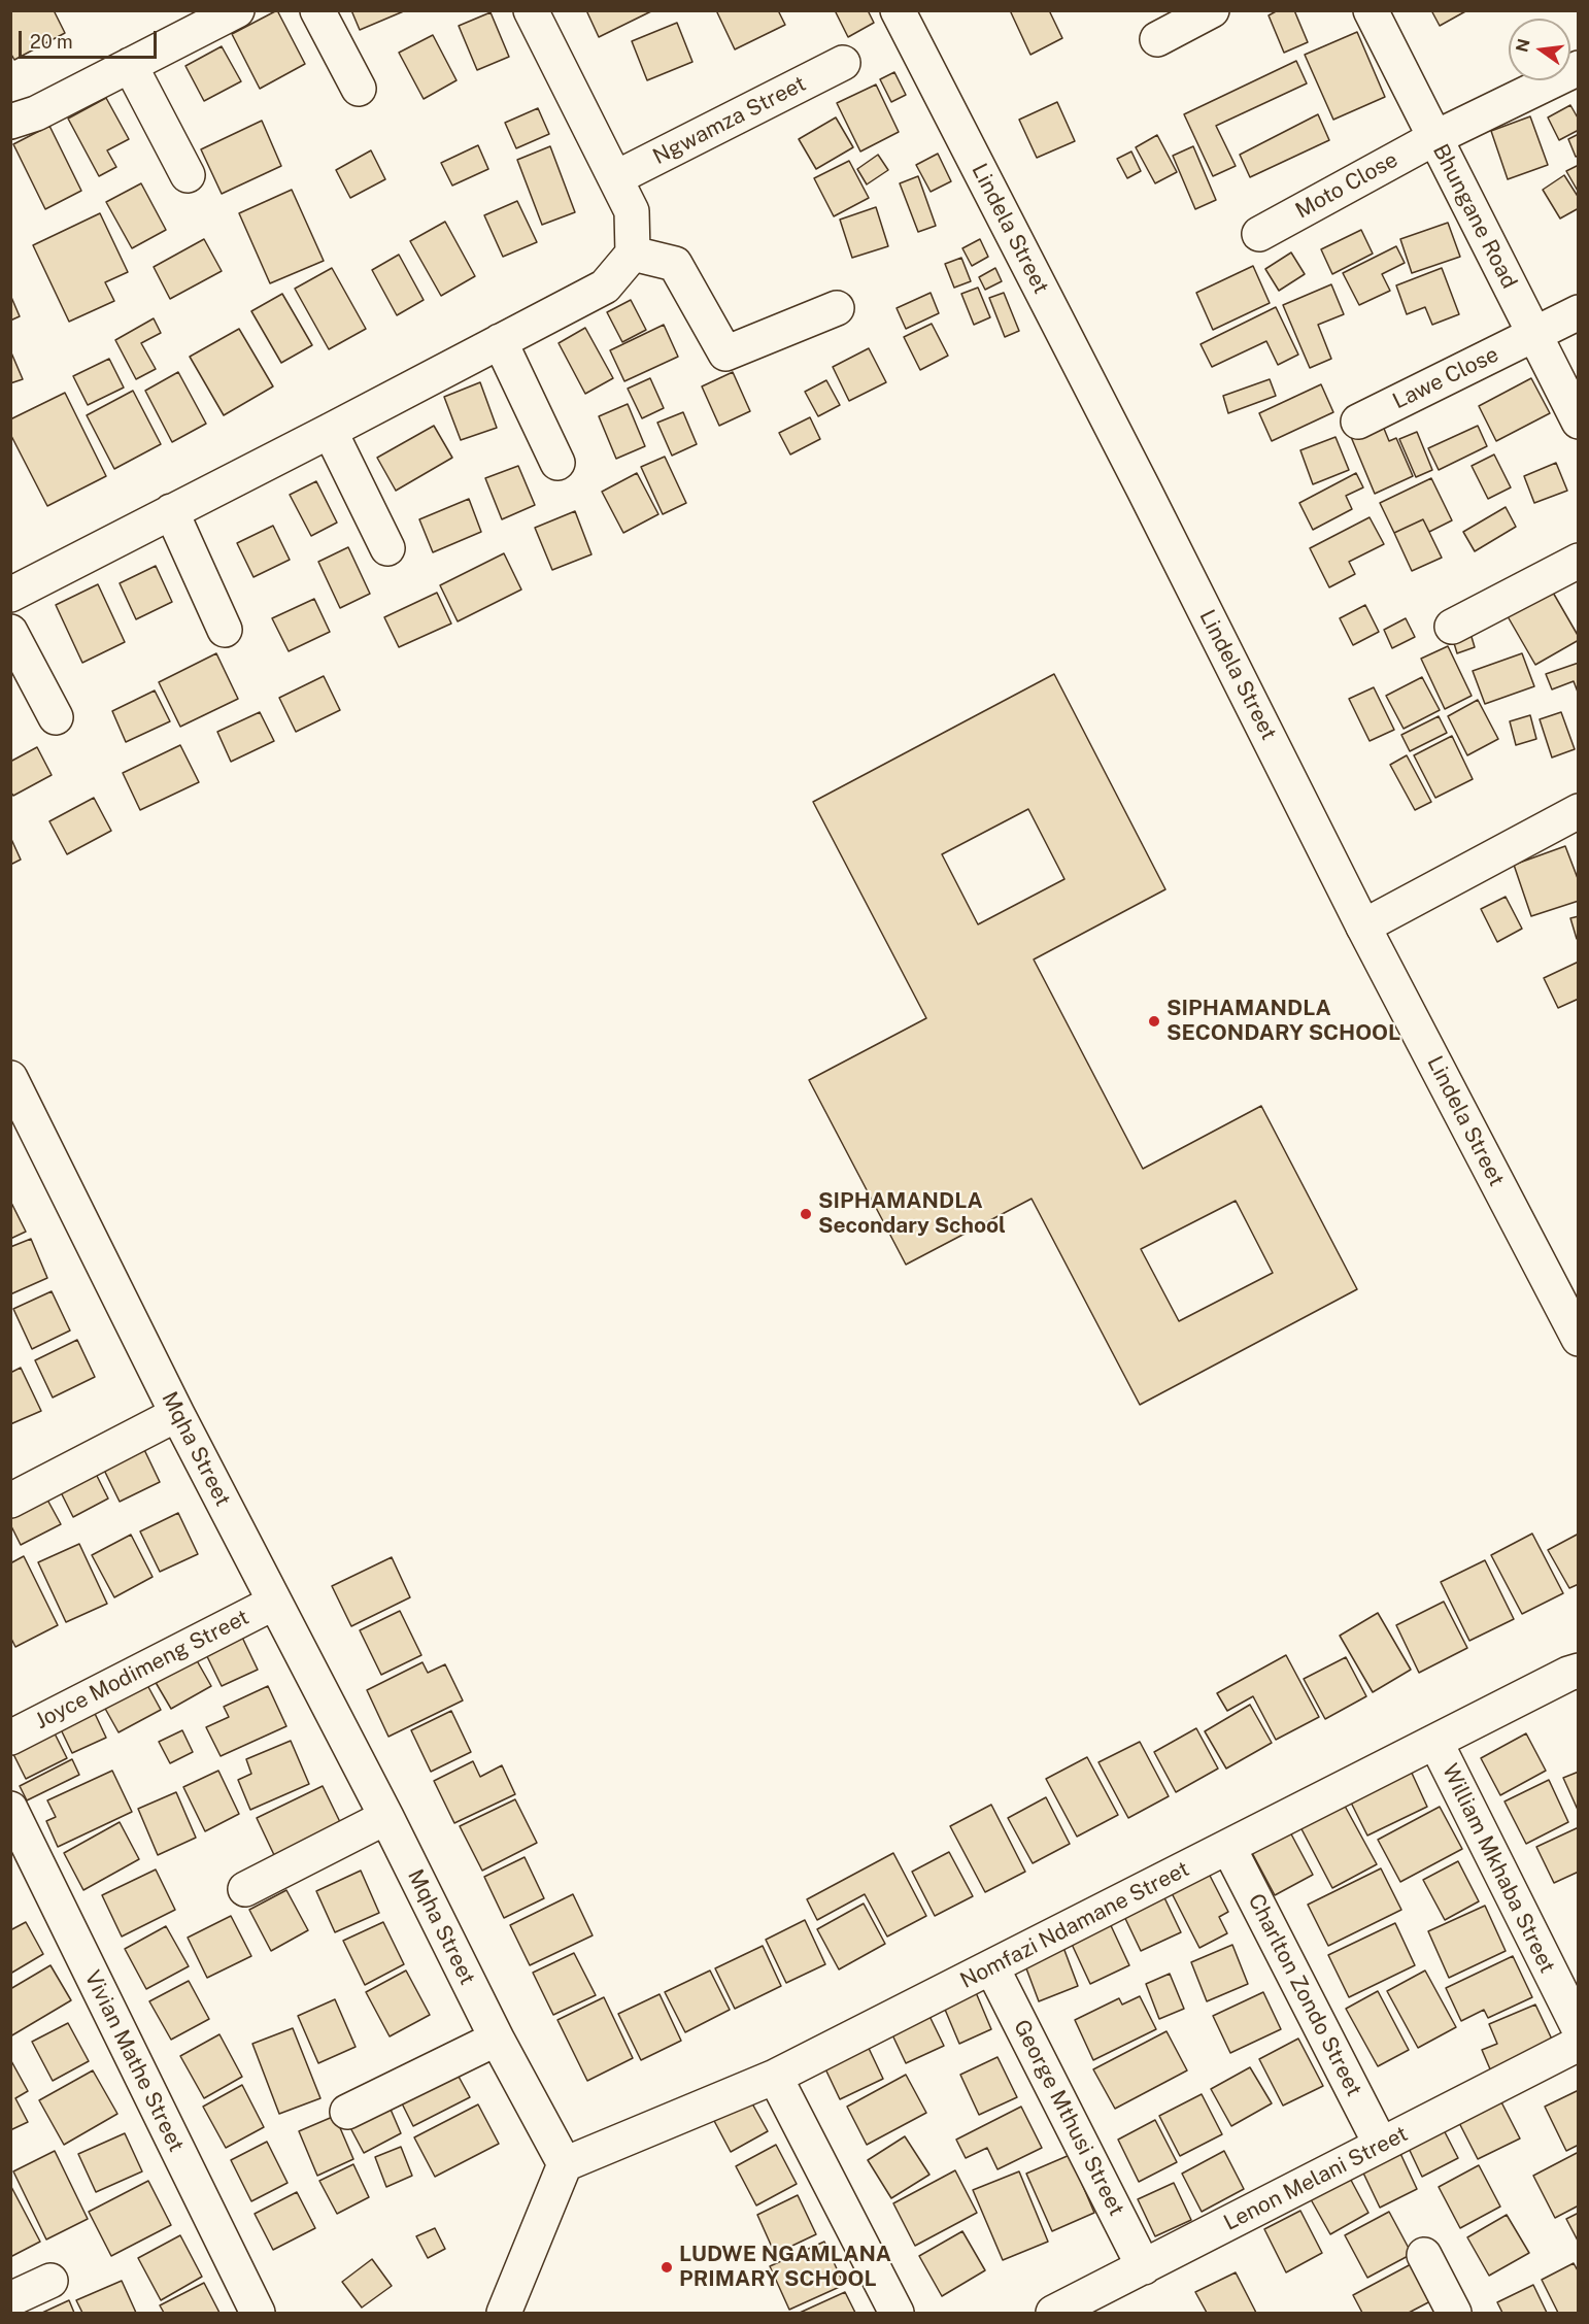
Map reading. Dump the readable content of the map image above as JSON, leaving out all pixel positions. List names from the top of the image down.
{
  "streets": {
    "street": [
      "Ngwamza Street",
      "Moto Close",
      "Bhungane Road",
      "Lindela Street",
      "Lawe Close",
      "Mqha Street",
      "Joyce Modimeng Street",
      "William Mkhaba Street",
      "Nomfazi Ndamane Street",
      "Charlton Zondo Street",
      "Vivian Mathe Street",
      "George Mthusi Street",
      "Lenon Melani Street"
    ]
  },
  "crossings": [
    ["Moto Close", "Bhungane Road"],
    ["Bhungane Road", "Lawe Close"],
    ["Mqha Street", "Joyce Modimeng Street"],
    ["Mqha Street", "Nomfazi Ndamane Street"],
    ["William Mkhaba Street", "Nomfazi Ndamane Street"],
    ["Nomfazi Ndamane Street", "Charlton Zondo Street"],
    ["Nomfazi Ndamane Street", "George Mthusi Street"],
    ["Charlton Zondo Street", "Lenon Melani Street"],
    ["George Mthusi Street", "Lenon Melani Street"]
  ],
  "places": ["SIPHAMANDLA SECONDARY SCHOOL", "SIPHAMANDLA Secondary School", "LUDWE NGAMLANA PRIMARY SCHOOL"],
  "scale_bar": "20 m",
  "north": "left"
}
